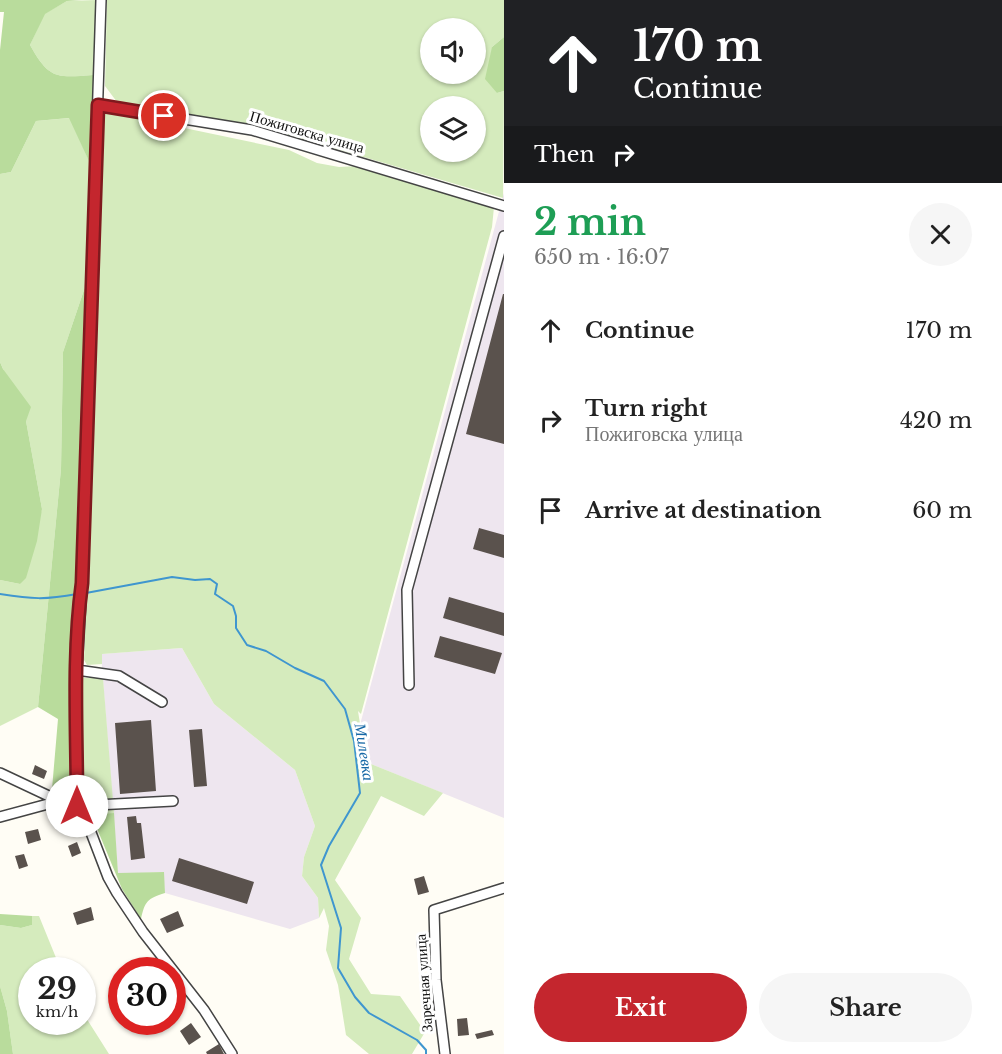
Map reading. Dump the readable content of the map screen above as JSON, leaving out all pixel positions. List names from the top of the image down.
{
  "streets": {
    "street": ["Пожиговска улица", "Заречная улица"]
  },
  "water": ["Милевка"],
  "page": {
    "turn": ["170 m", "Continue"],
    "then": "Then",
    "heading": ["2 min", "650 m · 16:07"],
    "list": [
      {
        "name": "Continue",
        "value": "170 m"
      },
      {
        "name": "Turn right",
        "note": "Пожиговска улица",
        "value": "420 m"
      },
      {
        "name": "Arrive at destination",
        "value": "60 m"
      }
    ],
    "speed": "29 km/h",
    "limit": "30",
    "buttons": ["Exit", "Share"]
  }
}
